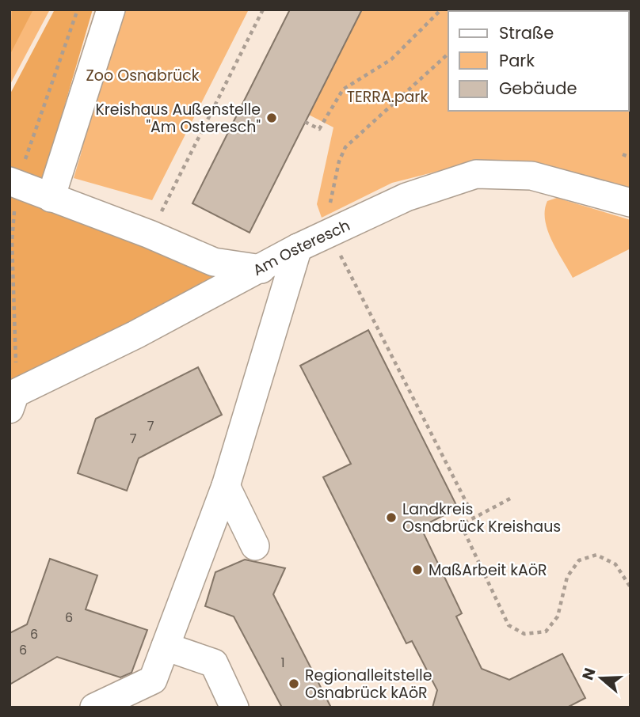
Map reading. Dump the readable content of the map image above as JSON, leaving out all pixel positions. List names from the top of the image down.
{
  "streets": {
    "lane": ["Am Osteresch"]
  },
  "parks": ["Zoo Osnabrück", "TERRA.park"],
  "places": [
    "Kreishaus Außenstelle \"Am Osteresch\"",
    "Landkreis Osnabrück Kreishaus",
    "MaßArbeit kAöR",
    "Regionalleitstelle Osnabrück kAöR"
  ],
  "house_numbers": [
    "7",
    "7",
    "6",
    "6",
    "6",
    "1"
  ],
  "legend": ["Straße", "Park", "Gebäude"],
  "north": "left"
}
